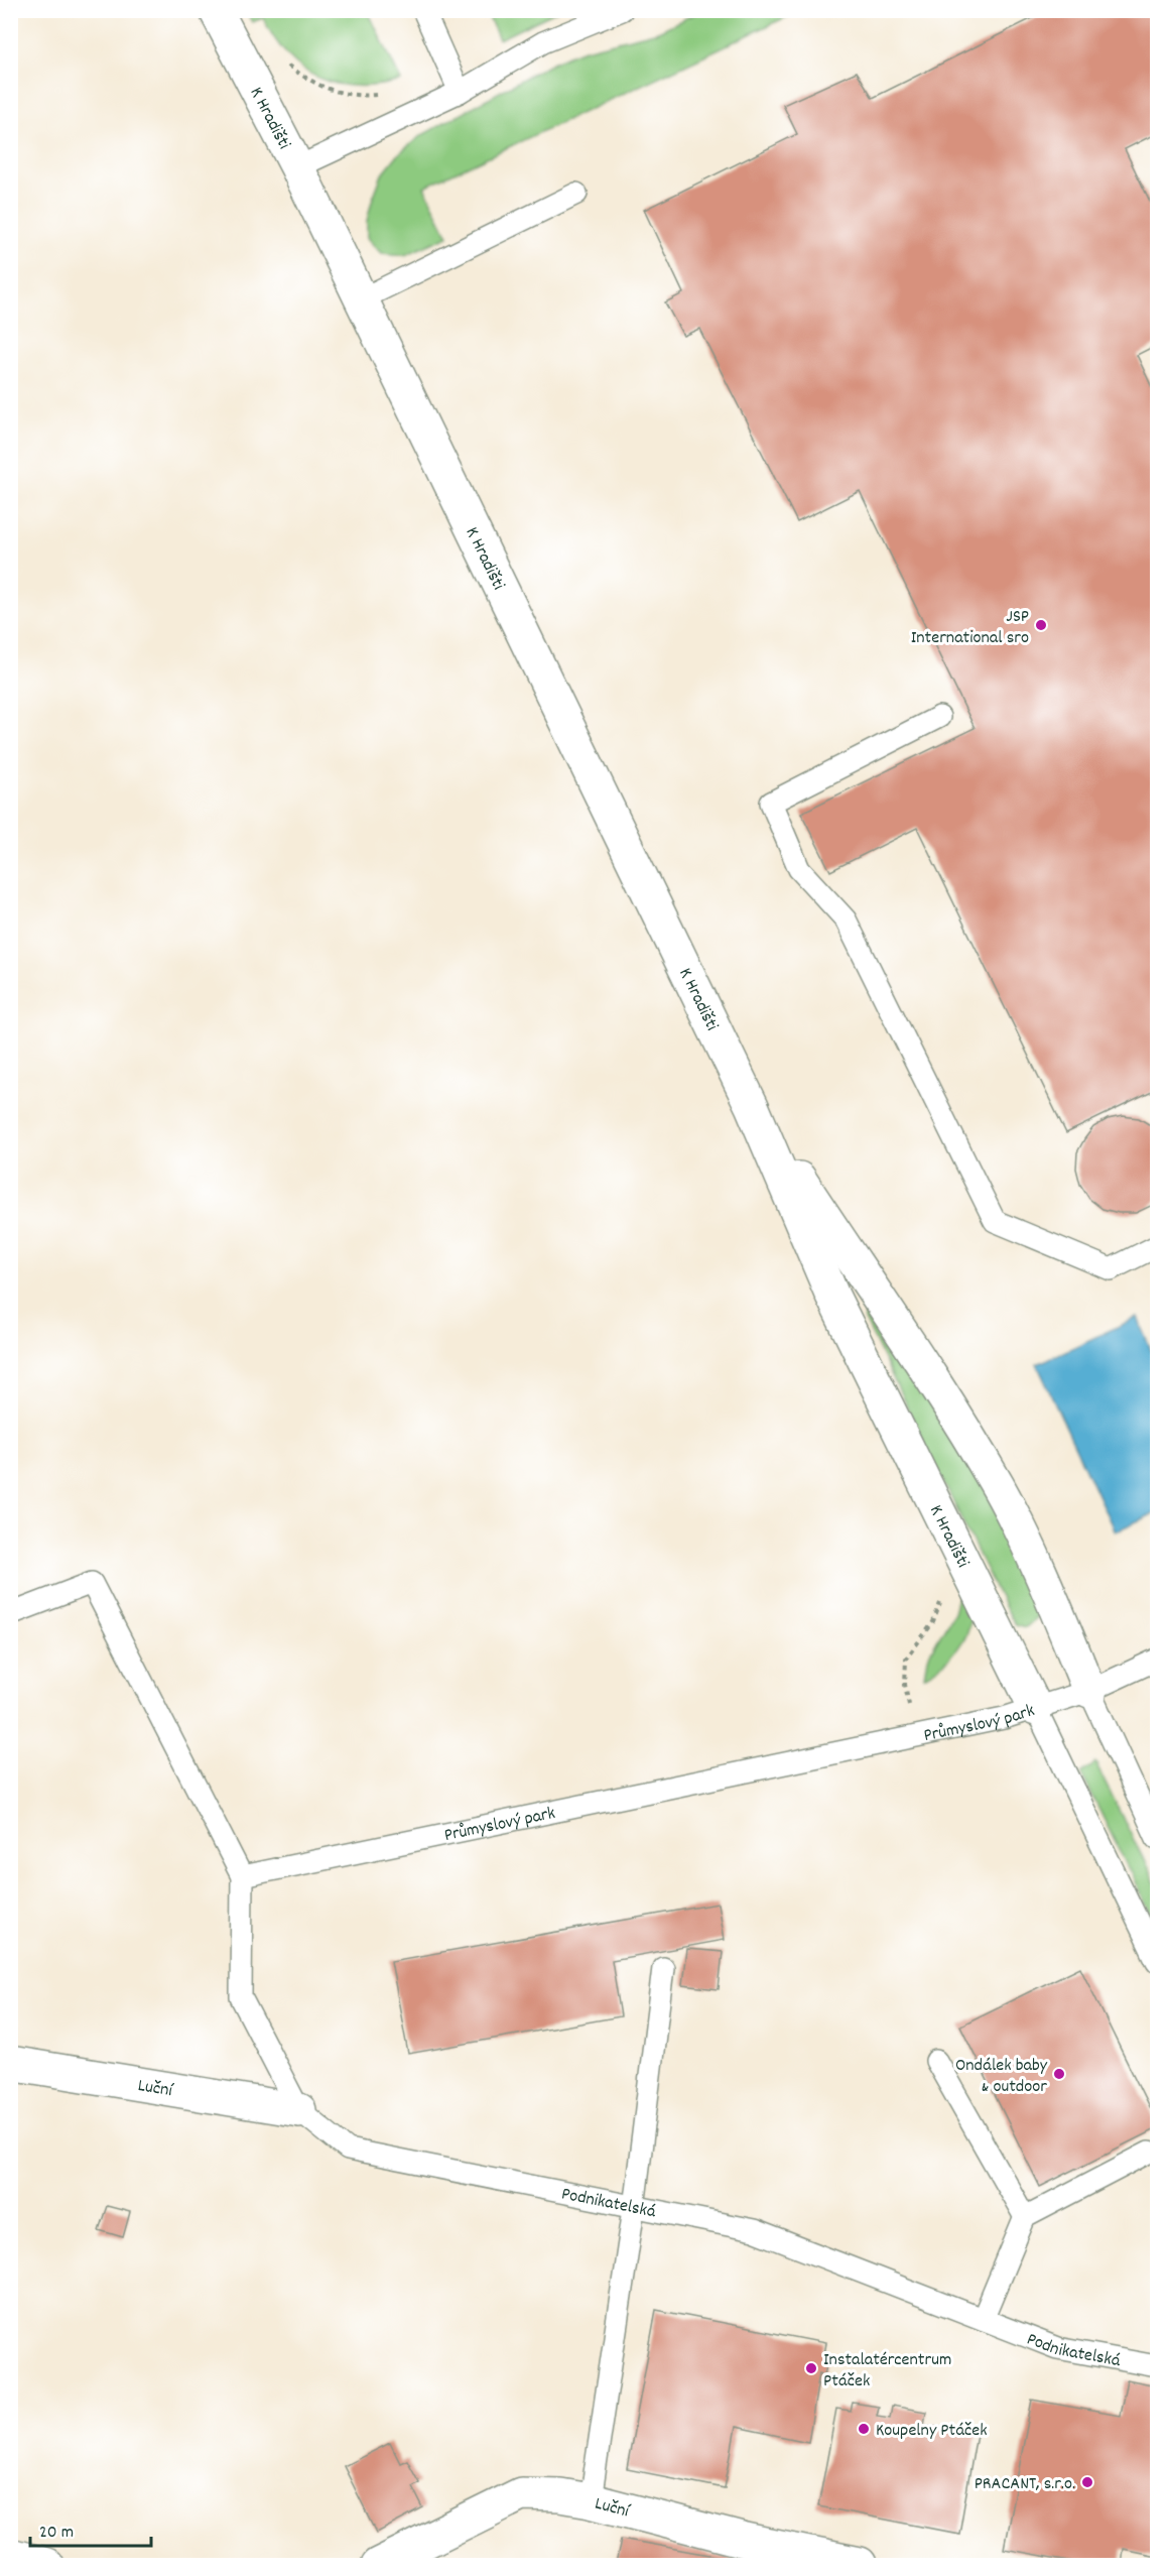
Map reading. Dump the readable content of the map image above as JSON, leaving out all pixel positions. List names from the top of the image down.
{
  "streets": {
    "street": ["K Hradišti", "Luční"],
    "lane": ["Průmyslový park", "Podnikatelská"]
  },
  "crossings": [
    ["K Hradišti", "Průmyslový park"],
    ["Průmyslový park", "Podnikatelská"],
    ["Luční", "Podnikatelská"]
  ],
  "places": [
    "JSP International sro",
    "Ondálek baby & outdoor",
    "Instalatércentrum Ptáček",
    "Koupelny Ptáček",
    "PRACANT, s.r.o."
  ],
  "scale_bar": "20 m"
}
